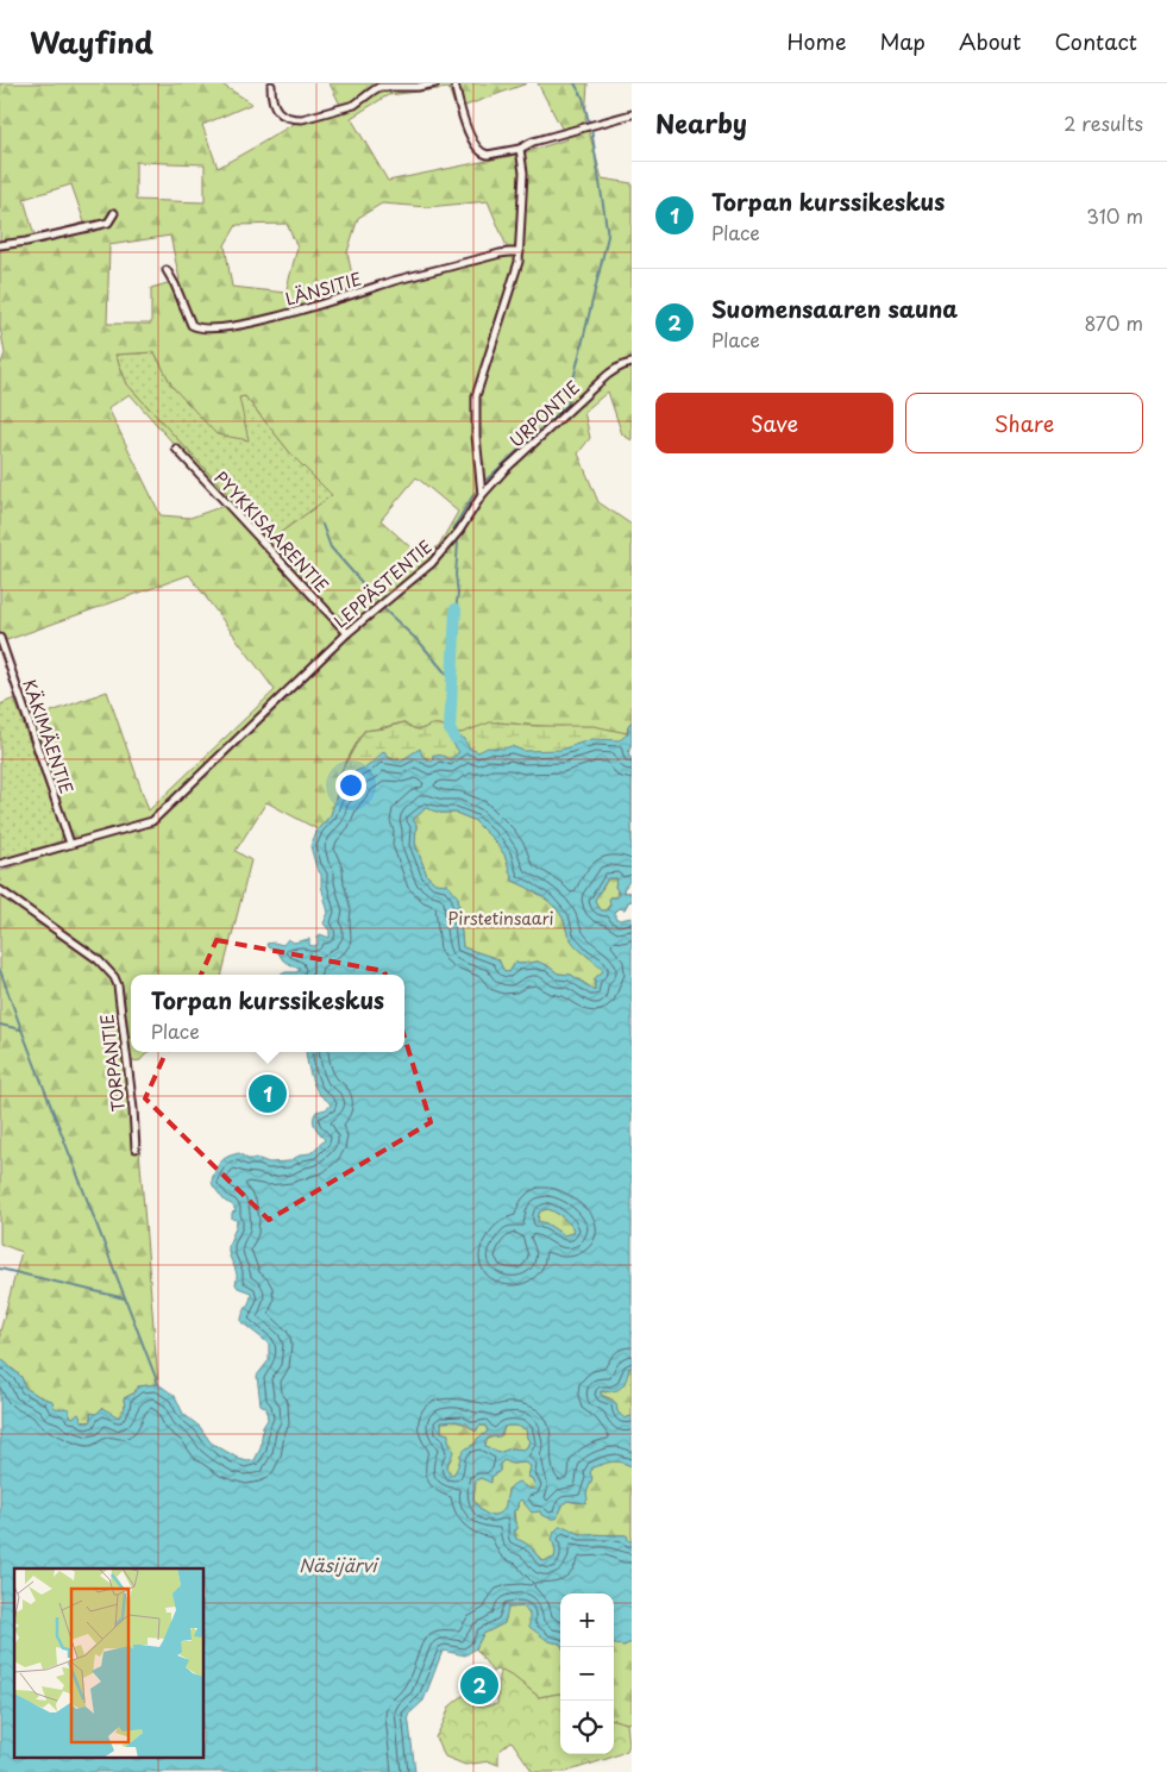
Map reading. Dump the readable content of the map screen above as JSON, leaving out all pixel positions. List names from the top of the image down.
{
  "streets": {
    "street": [
      "LÄNSITIE",
      "URPONTIE",
      "PYYKKISAARENTIE",
      "LEPPÄSTENTIE",
      "KÄKIMÄENTIE",
      "TORPANTIE"
    ]
  },
  "crossings": [
    ["URPONTIE", "LEPPÄSTENTIE"],
    ["PYYKKISAARENTIE", "LEPPÄSTENTIE"],
    ["LEPPÄSTENTIE", "KÄKIMÄENTIE"]
  ],
  "water": ["Näsijärvi"],
  "parks": ["Pirstetinsaari"],
  "page": {
    "header": "Wayfind",
    "nav": [
      "Home",
      "Map",
      "About",
      "Contact"
    ],
    "heading": ["Nearby", "2 results"],
    "list": [
      {
        "mark": "1",
        "name": "Torpan kurssikeskus",
        "note": "Place",
        "value": "310 m"
      },
      {
        "mark": "2",
        "name": "Suomensaaren sauna",
        "note": "Place",
        "value": "870 m"
      }
    ],
    "buttons": ["Save", "Share"],
    "popup": ["Torpan kurssikeskus", "Place"],
    "pins": ["1", "2"],
    "map_buttons": ["+", "−"]
  }
}
